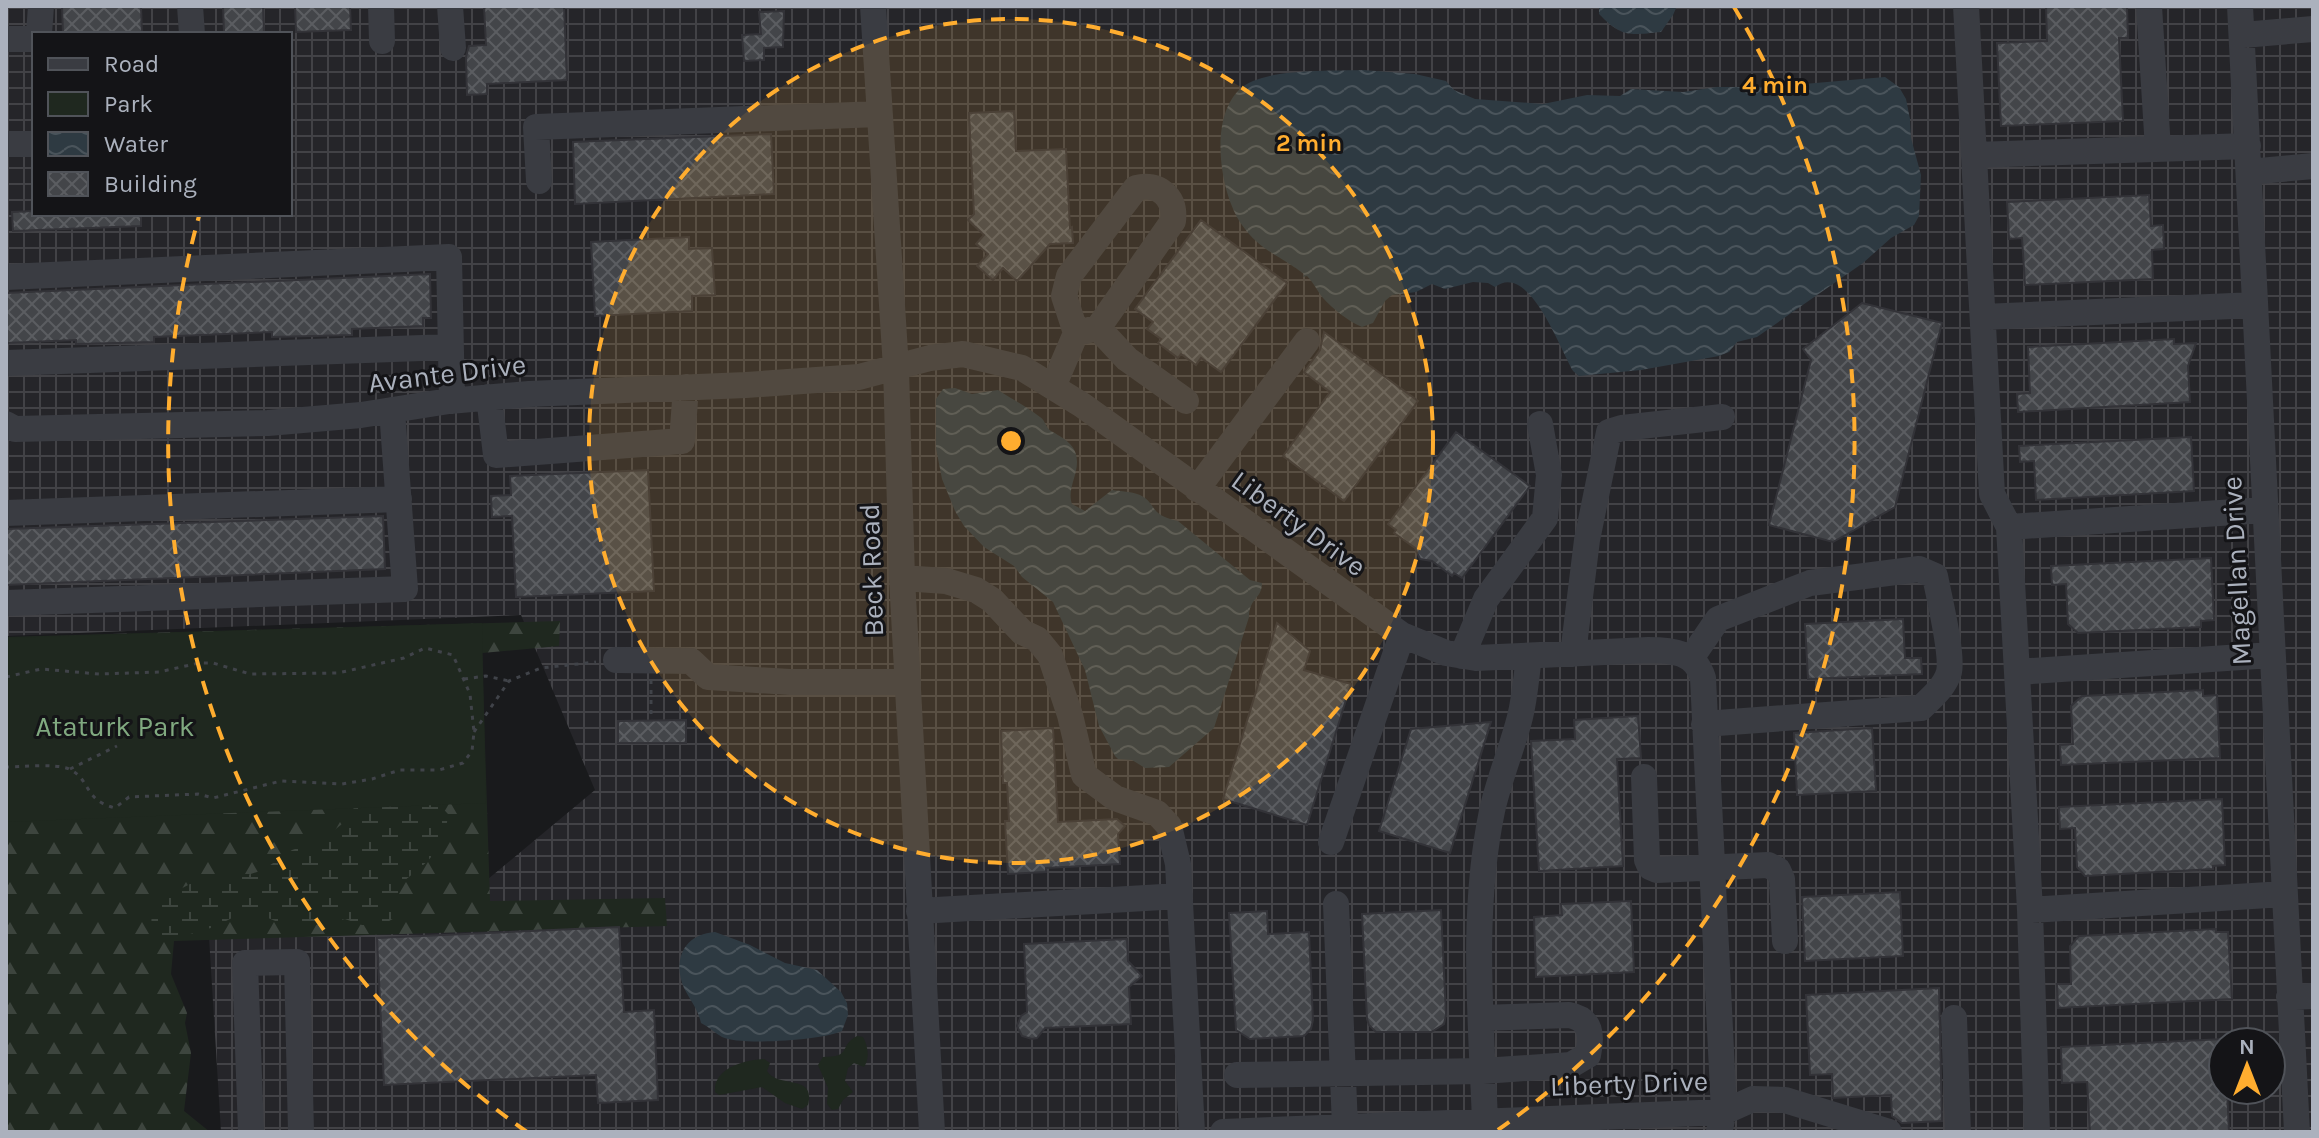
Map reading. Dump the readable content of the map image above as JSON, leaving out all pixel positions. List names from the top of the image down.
{
  "streets": {
    "street": [
      "Avante Drive",
      "Liberty Drive",
      "Beck Road",
      "Magellan Drive"
    ]
  },
  "crossings": [
    ["Avante Drive", "Liberty Drive"],
    ["Avante Drive", "Beck Road"],
    ["Liberty Drive", "Beck Road"]
  ],
  "parks": ["Ataturk Park"],
  "legend": [
    "Road",
    "Park",
    "Water",
    "Building"
  ],
  "north": "top",
  "rings": ["4 min", "2 min"]
}
